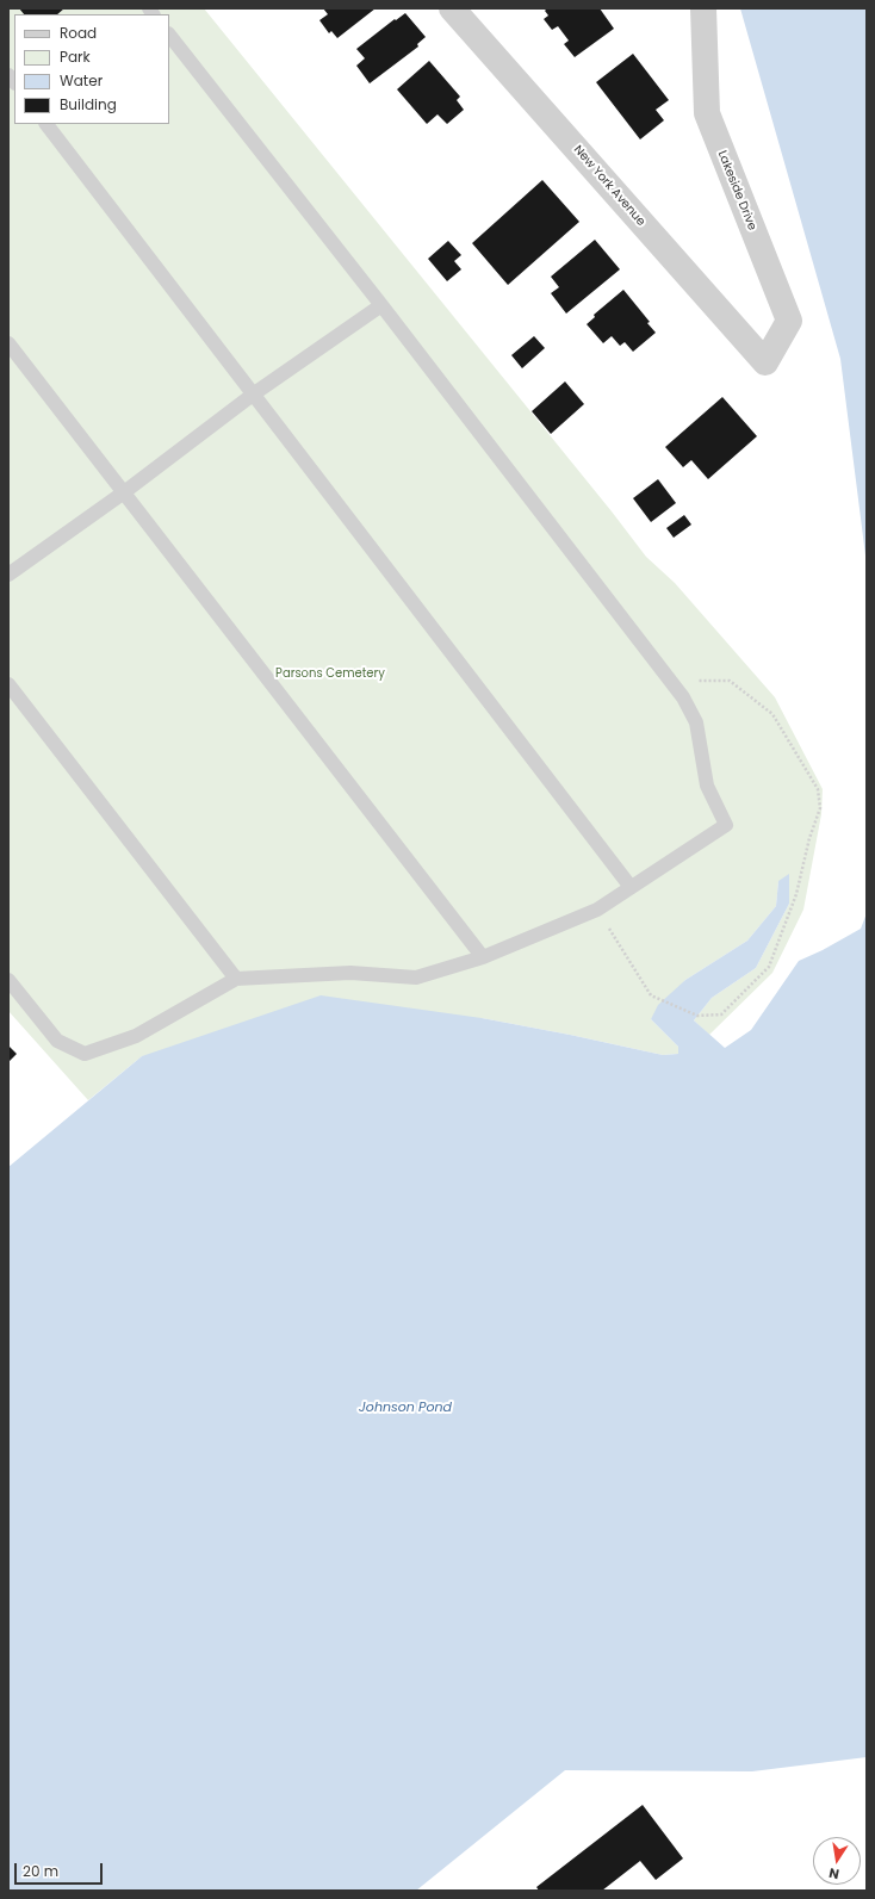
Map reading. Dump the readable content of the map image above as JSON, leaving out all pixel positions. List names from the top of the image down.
{
  "streets": {
    "street": ["New York Avenue", "Lakeside Drive"]
  },
  "crossings": [
    ["New York Avenue", "Lakeside Drive"]
  ],
  "water": ["Johnson Pond"],
  "parks": ["Parsons Cemetery"],
  "legend": [
    "Road",
    "Park",
    "Water",
    "Building"
  ],
  "scale_bar": "20 m",
  "north": "bottom"
}
